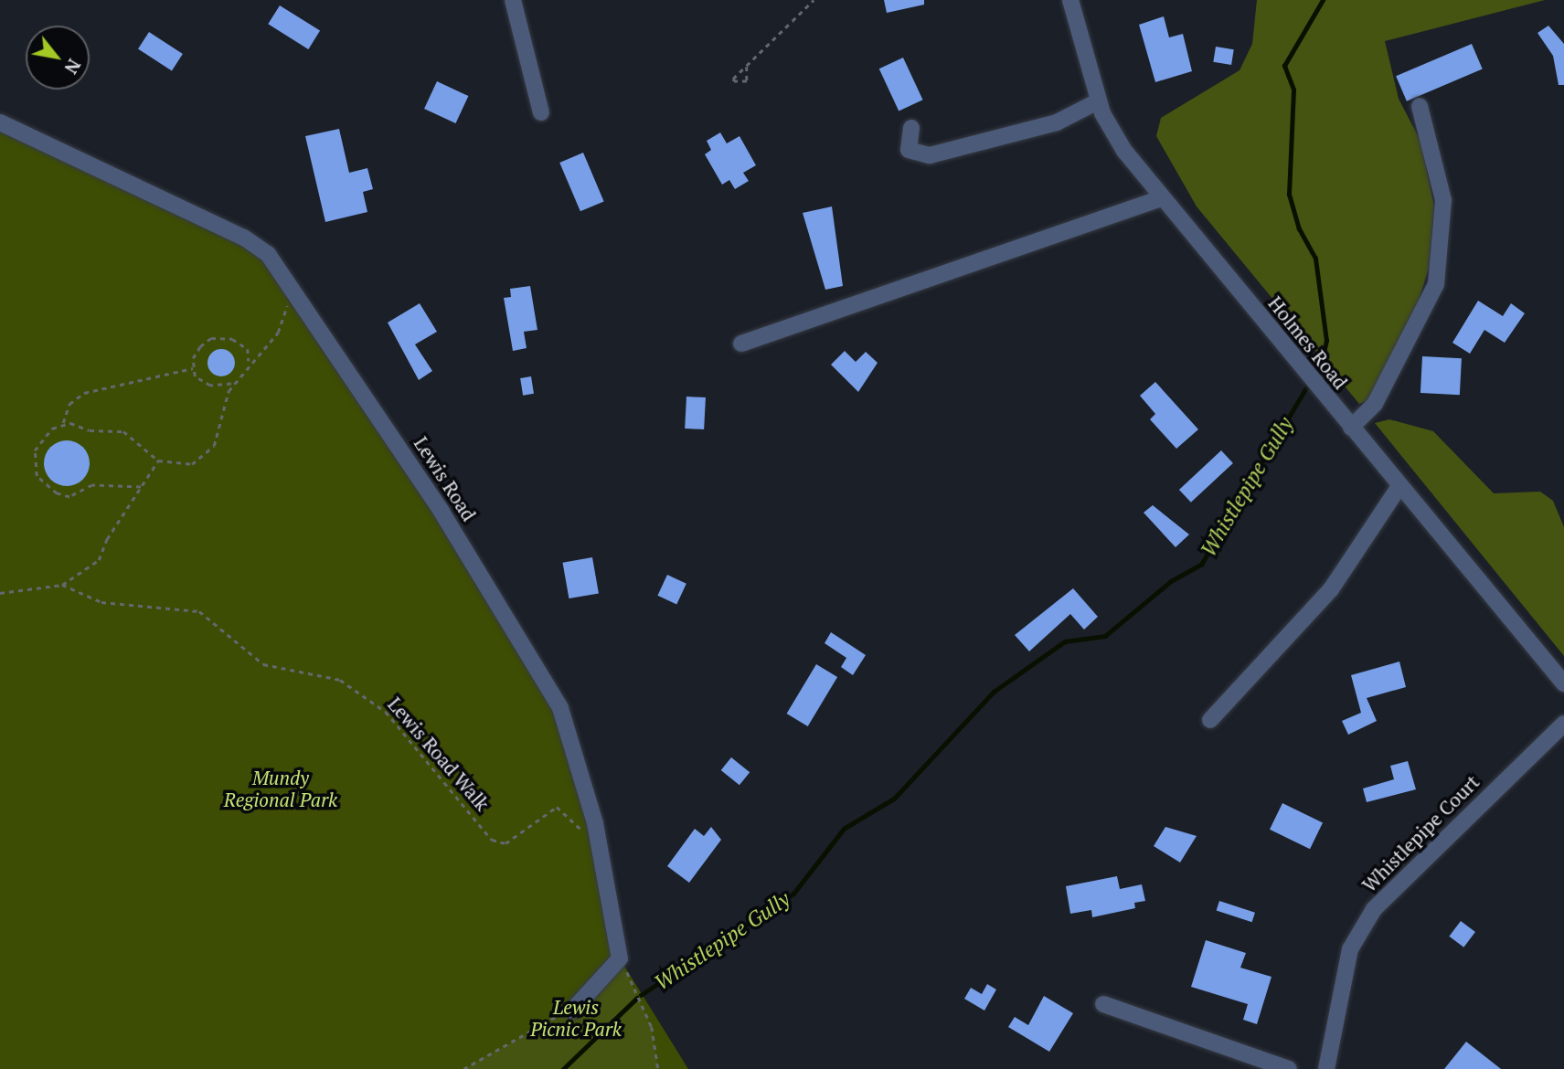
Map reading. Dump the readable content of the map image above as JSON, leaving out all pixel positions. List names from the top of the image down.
{
  "streets": {
    "street": ["Holmes Road", "Lewis Road", "Whistlepipe Court"],
    "path": ["Lewis Road Walk"]
  },
  "water": ["Whistlepipe Gully"],
  "parks": ["Mundy Regional Park", "Lewis Picnic Park"],
  "north": "bottom right"
}
